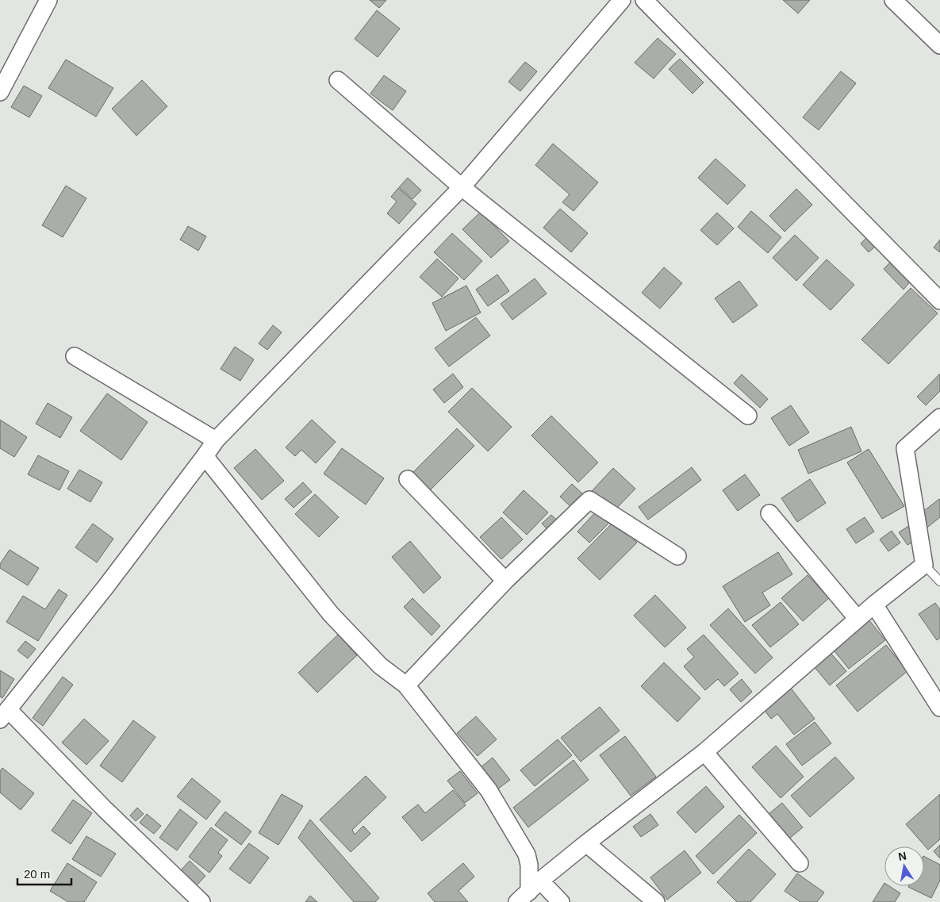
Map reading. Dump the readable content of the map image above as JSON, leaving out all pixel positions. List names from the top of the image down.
{
  "scale_bar": "20 m",
  "north": "top"
}
